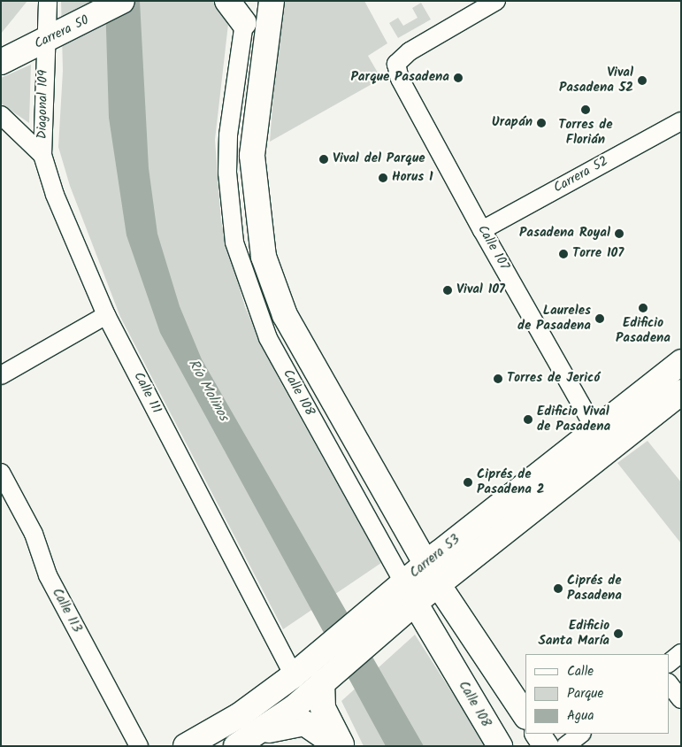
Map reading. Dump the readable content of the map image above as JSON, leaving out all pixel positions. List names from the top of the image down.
{
  "streets": {
    "street": [
      "Carrera 50",
      "Diagonal 109",
      "Carrera 52",
      "Calle 107",
      "Calle 111",
      "Calle 108",
      "Carrera 53",
      "Calle 113"
    ]
  },
  "crossings": [
    ["Carrera 50", "Diagonal 109"],
    ["Diagonal 109", "Calle 111"],
    ["Carrera 52", "Calle 107"],
    ["Calle 107", "Carrera 53"],
    ["Calle 111", "Carrera 53"],
    ["Calle 108", "Carrera 53"]
  ],
  "water": ["Río Molinos"],
  "places": [
    "Parque Pasadena",
    "Vival Pasadena 52",
    "Torres de Florián",
    "Urapán",
    "Vival del Parque",
    "Horus 1",
    "Pasadena Royal",
    "Torre 107",
    "Vival 107",
    "Edificio Pasadena",
    "Laureles de Pasadena",
    "Torres de Jericó",
    "Edificio Vival de Pasadena",
    "Ciprés de Pasadena 2",
    "Ciprés de Pasadena",
    "Edificio Santa María"
  ],
  "legend": ["Calle", "Parque", "Agua"]
}
